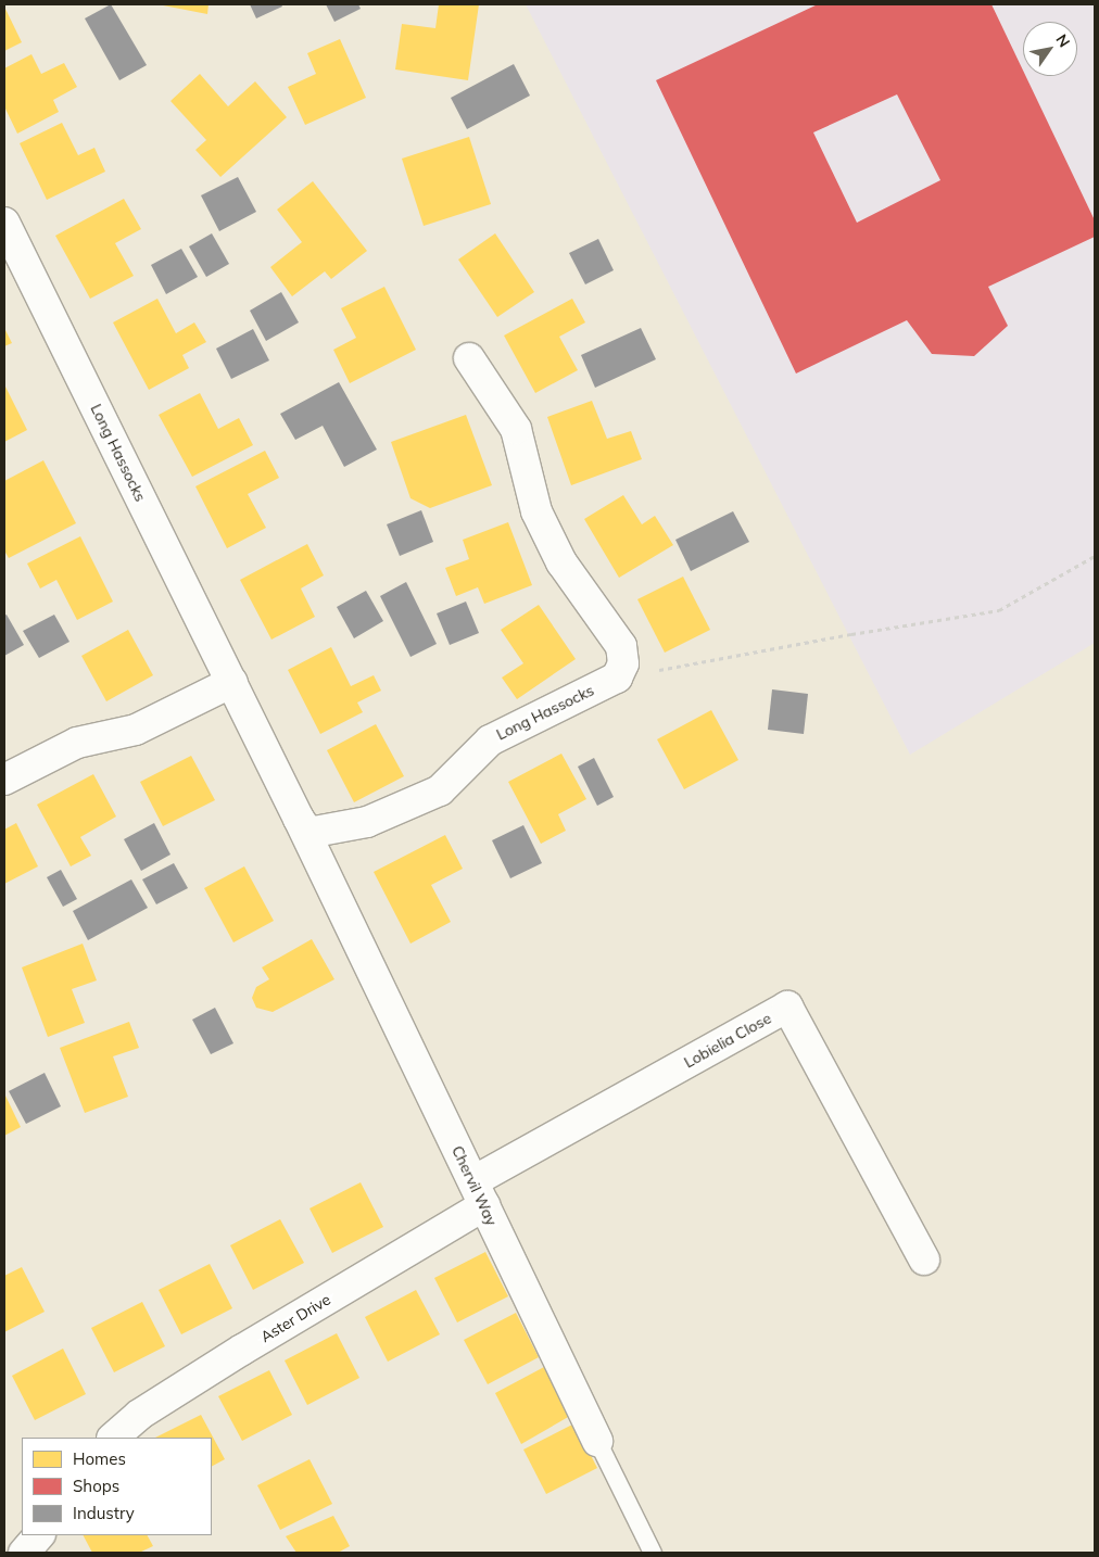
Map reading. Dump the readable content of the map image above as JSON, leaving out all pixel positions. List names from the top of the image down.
{
  "streets": {
    "street": [
      "Long Hassocks",
      "Lobielia Close",
      "Chervil Way",
      "Aster Drive"
    ]
  },
  "crossings": [
    ["Long Hassocks", "Chervil Way"],
    ["Lobielia Close", "Chervil Way"],
    ["Lobielia Close", "Aster Drive"],
    ["Chervil Way", "Aster Drive"]
  ],
  "legend": ["Homes", "Shops", "Industry"],
  "north": "top right"
}
